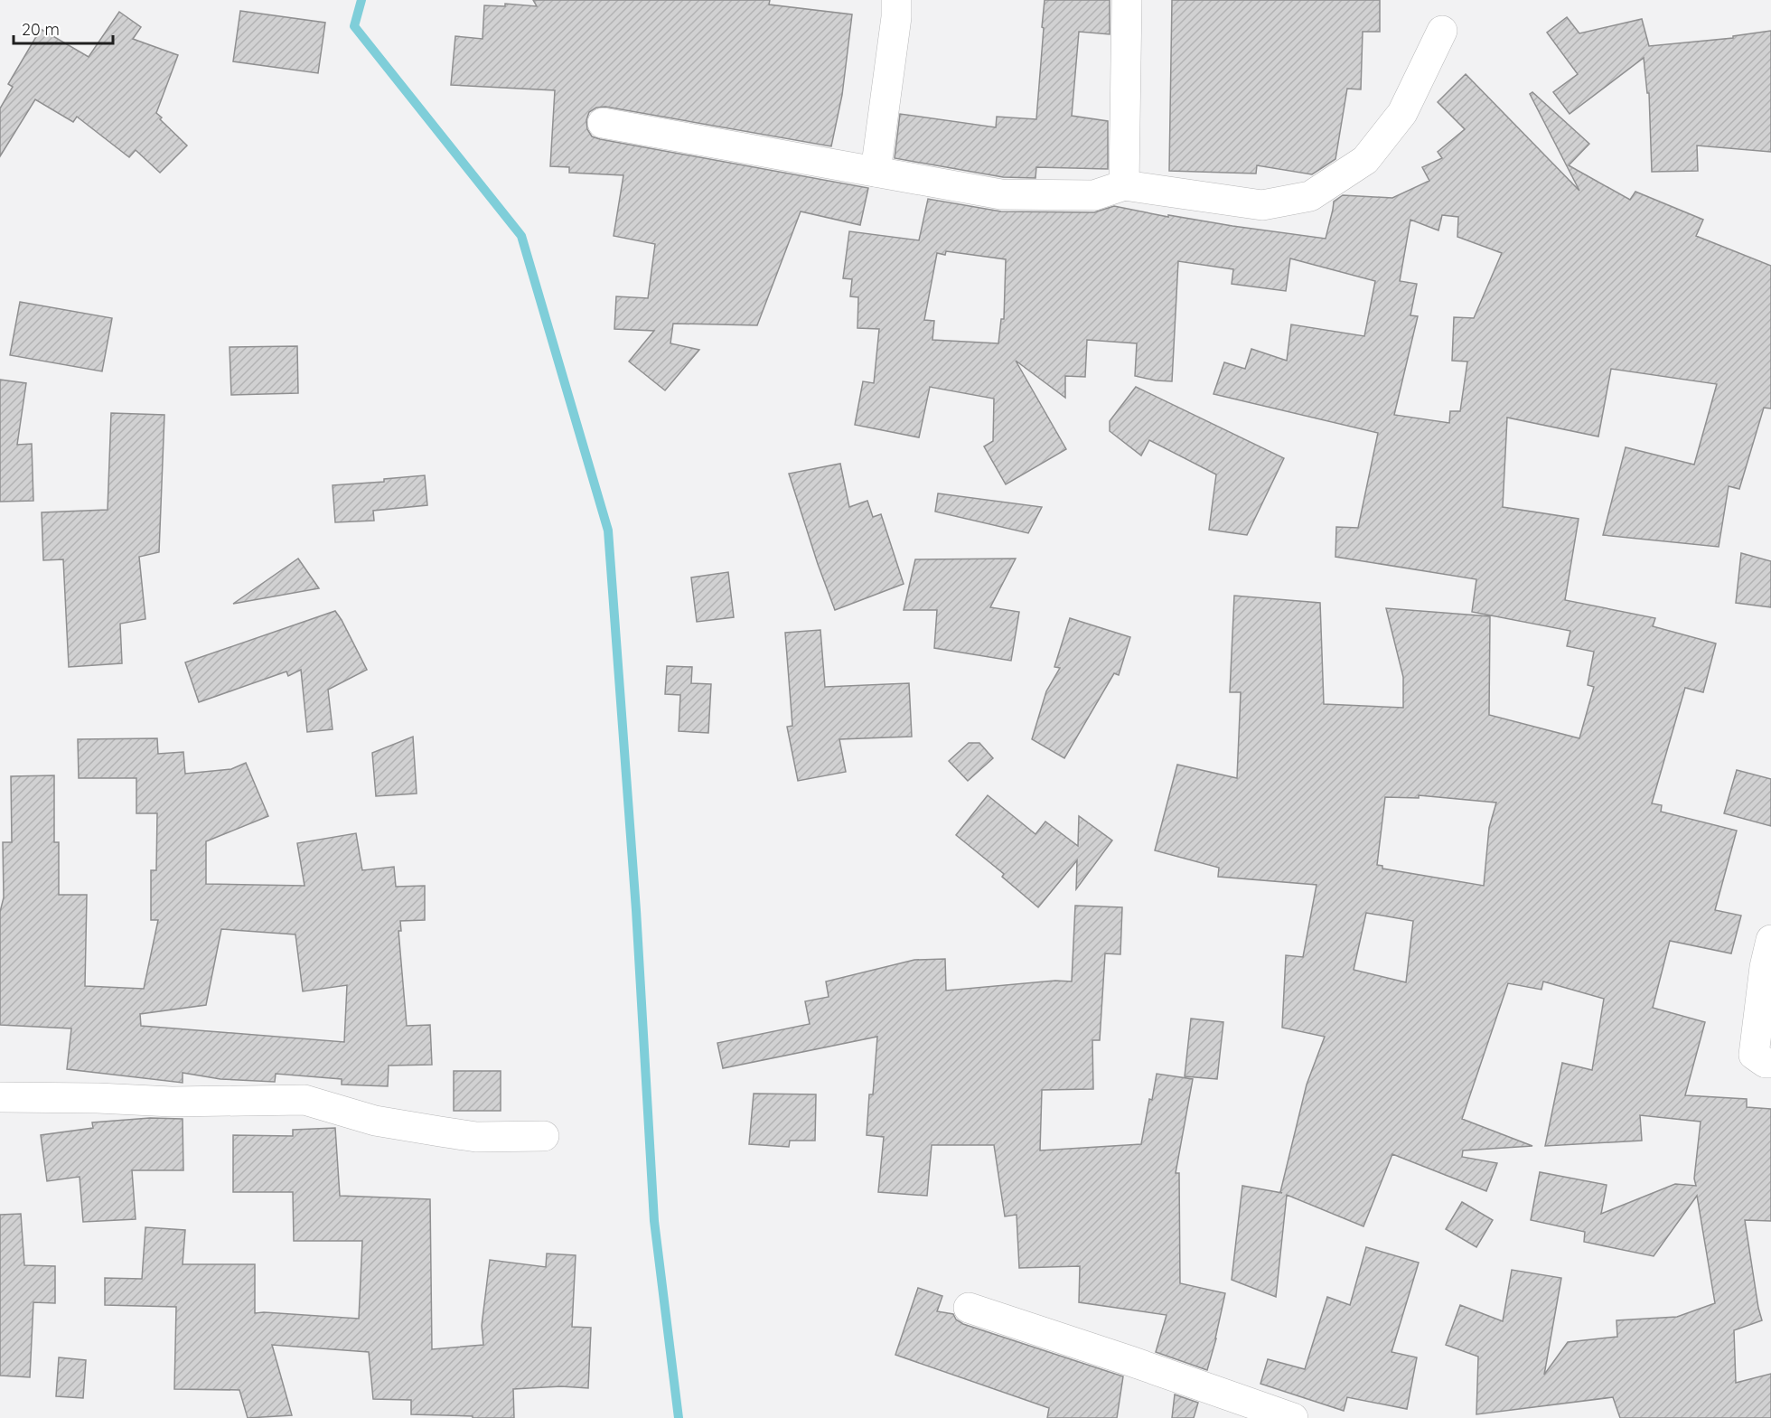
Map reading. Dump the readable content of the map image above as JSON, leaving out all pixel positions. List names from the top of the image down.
{
  "scale_bar": "20 m"
}
